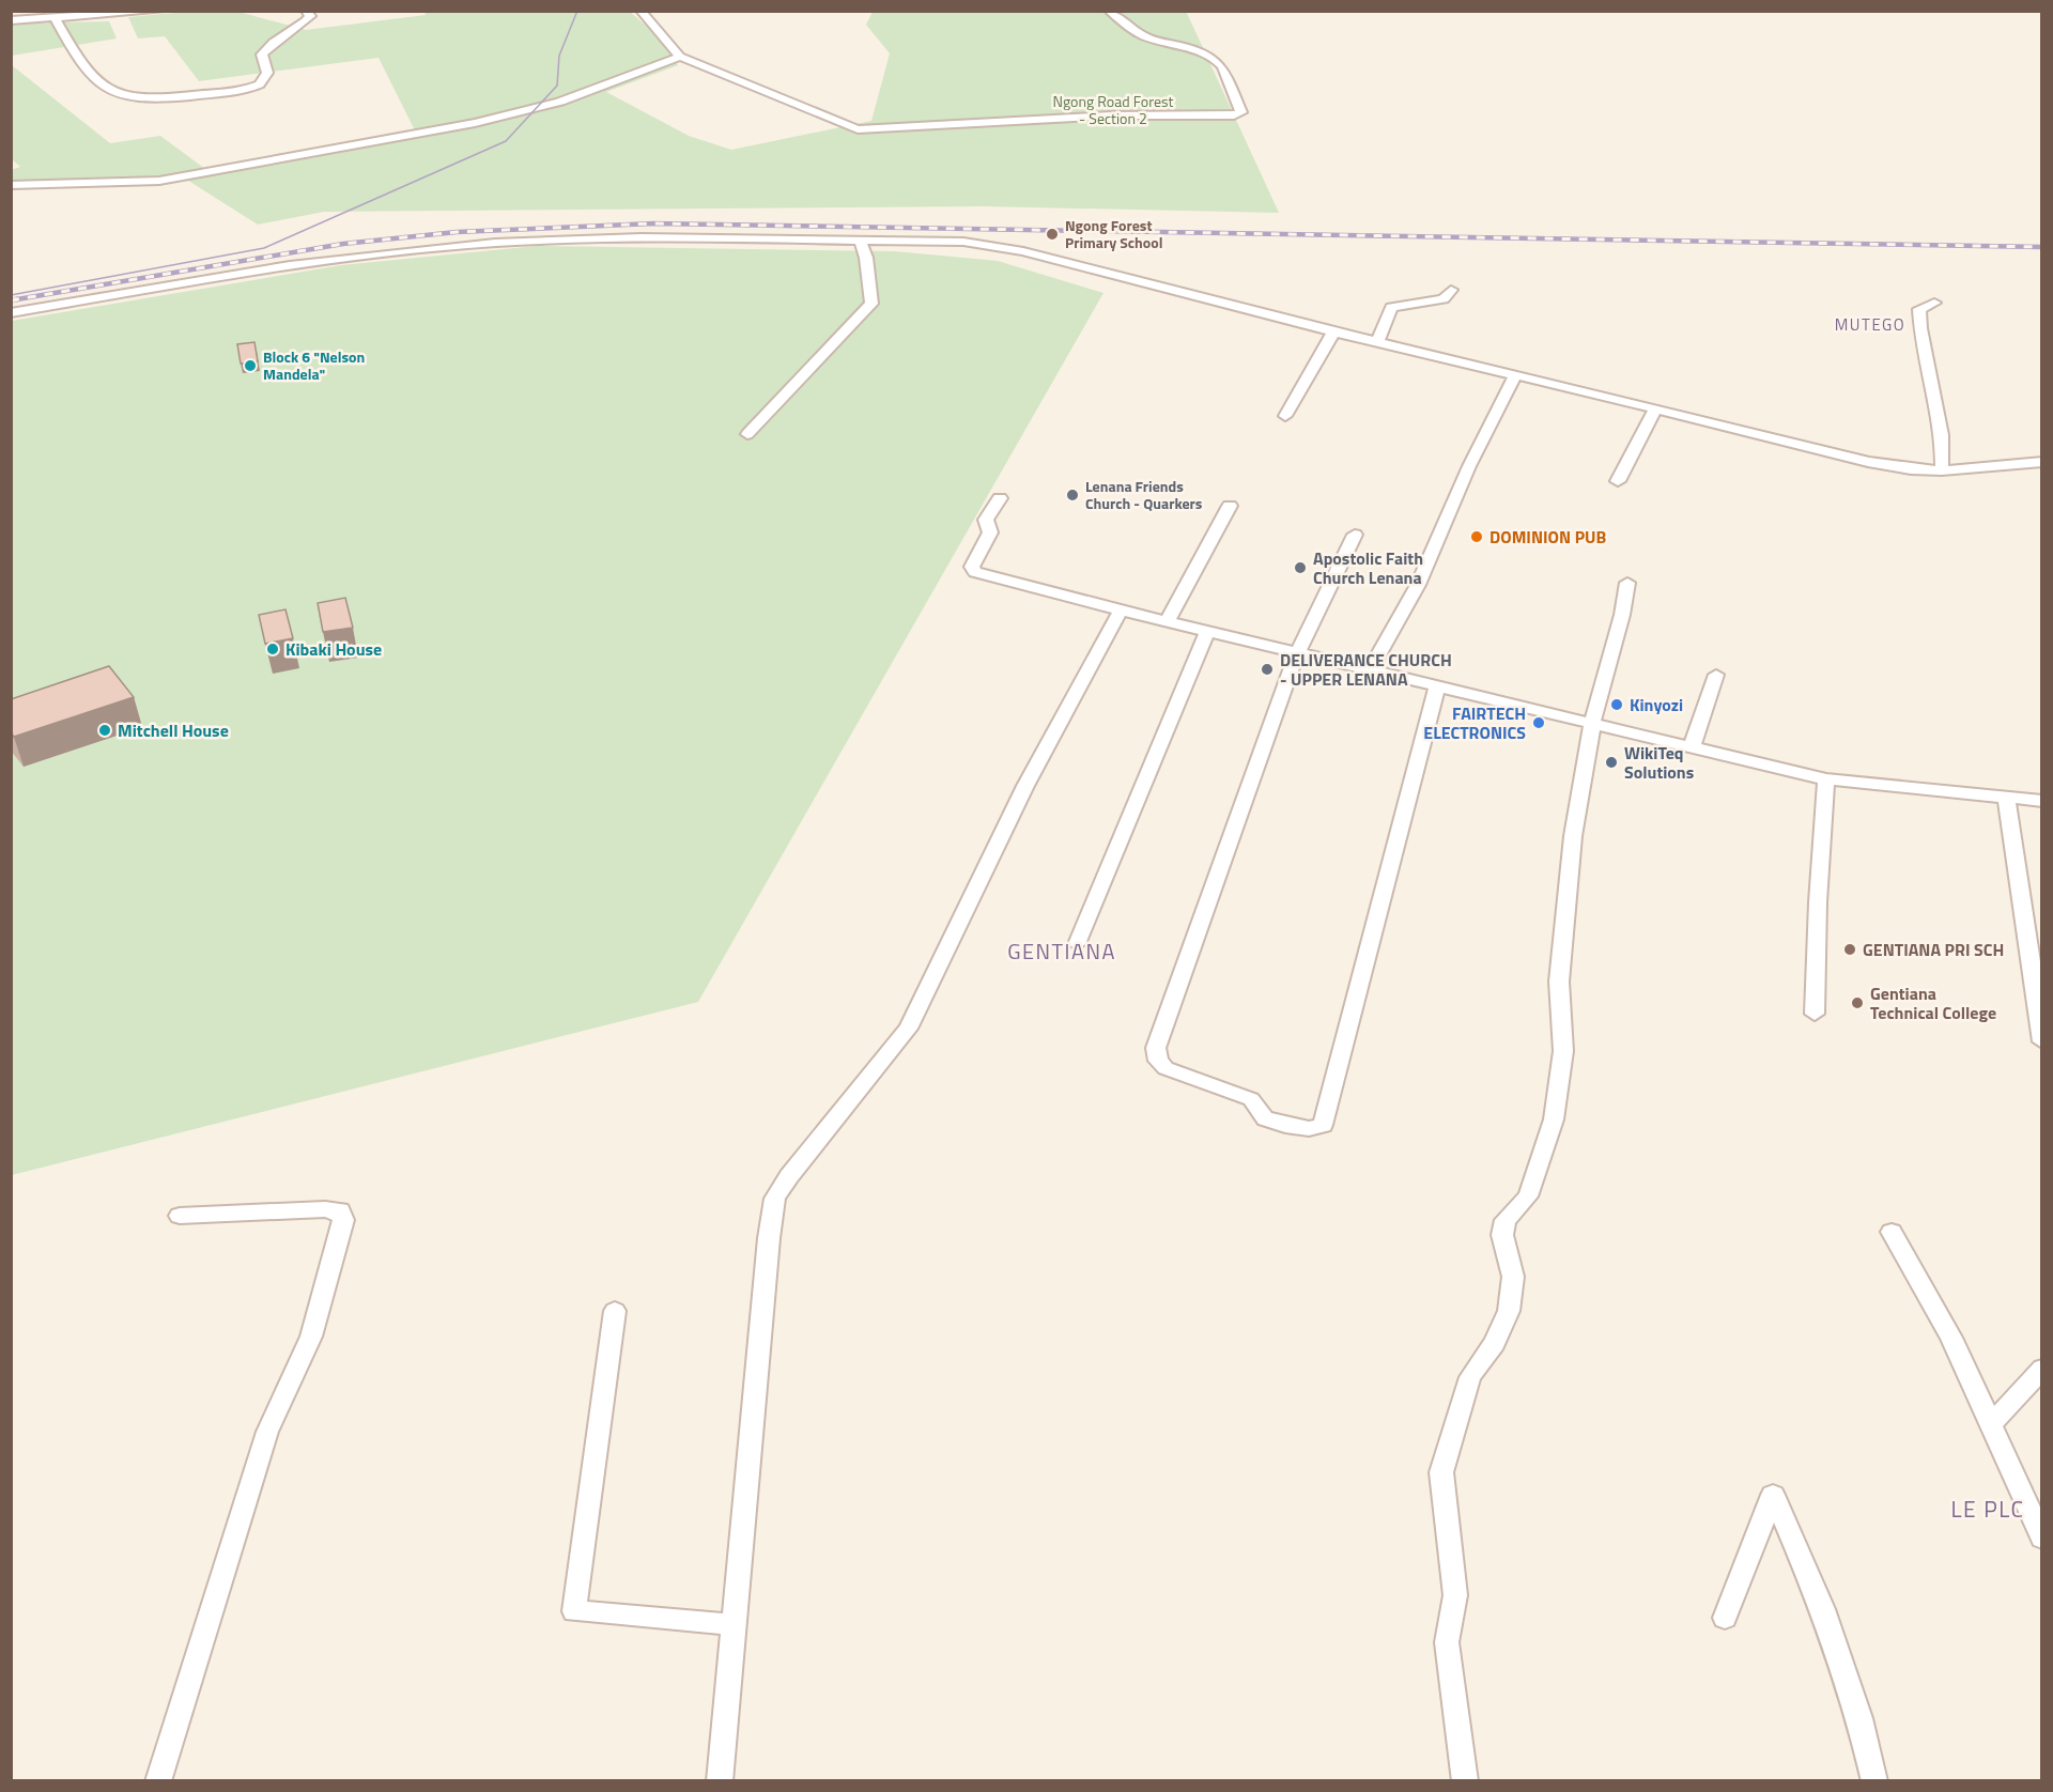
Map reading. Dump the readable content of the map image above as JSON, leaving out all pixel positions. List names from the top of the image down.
{
  "districts": ["MUTEGO", "GENTIANA", "LE PLC"],
  "parks": ["Ngong Road Forest - Section 2"],
  "places": [
    "Ngong Forest Primary School",
    "Block 6 \"Nelson Mandela\"",
    "Lenana Friends Church - Quarkers",
    "DOMINION PUB",
    "Apostolic Faith Church Lenana",
    "Kibaki House",
    "DELIVERANCE CHURCH - UPPER LENANA",
    "Kinyozi",
    "FAIRTECH ELECTRONICS",
    "Mitchell House",
    "WikiTeq Solutions",
    "GENTIANA PRI SCH",
    "Gentiana Technical College"
  ]
}
